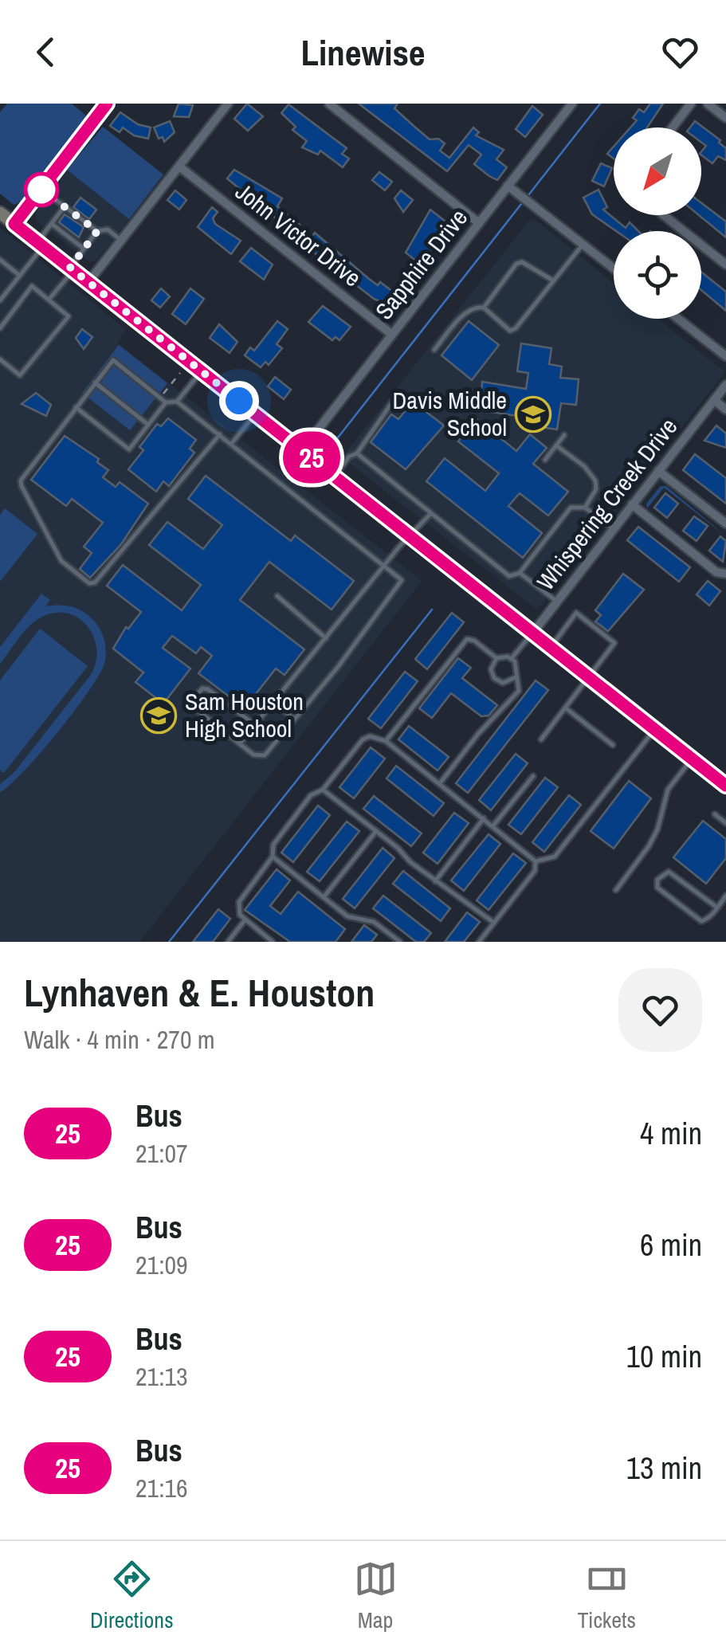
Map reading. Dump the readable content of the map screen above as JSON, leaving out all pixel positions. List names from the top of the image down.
{
  "streets": {
    "street": ["John Victor Drive", "Sapphire Drive", "Whispering Creek Drive"]
  },
  "crossings": [
    ["John Victor Drive", "Sapphire Drive"]
  ],
  "places": {
    "school or university": ["Davis Middle School", "Sam Houston High School"]
  },
  "lines": ["bus line 25"],
  "north": "bottom left",
  "page": {
    "header": "Linewise",
    "on_map": "25",
    "heading": ["Lynhaven & E. Houston", "Walk · 4 min · 270 m"],
    "list": [
      {
        "mark": "25",
        "name": "Bus",
        "note": "21:07",
        "value": "4 min"
      },
      {
        "mark": "25",
        "name": "Bus",
        "note": "21:09",
        "value": "6 min"
      },
      {
        "mark": "25",
        "name": "Bus",
        "note": "21:13",
        "value": "10 min"
      },
      {
        "mark": "25",
        "name": "Bus",
        "note": "21:16",
        "value": "13 min"
      }
    ],
    "tabs": ["Directions", "Map", "Tickets"]
  }
}
